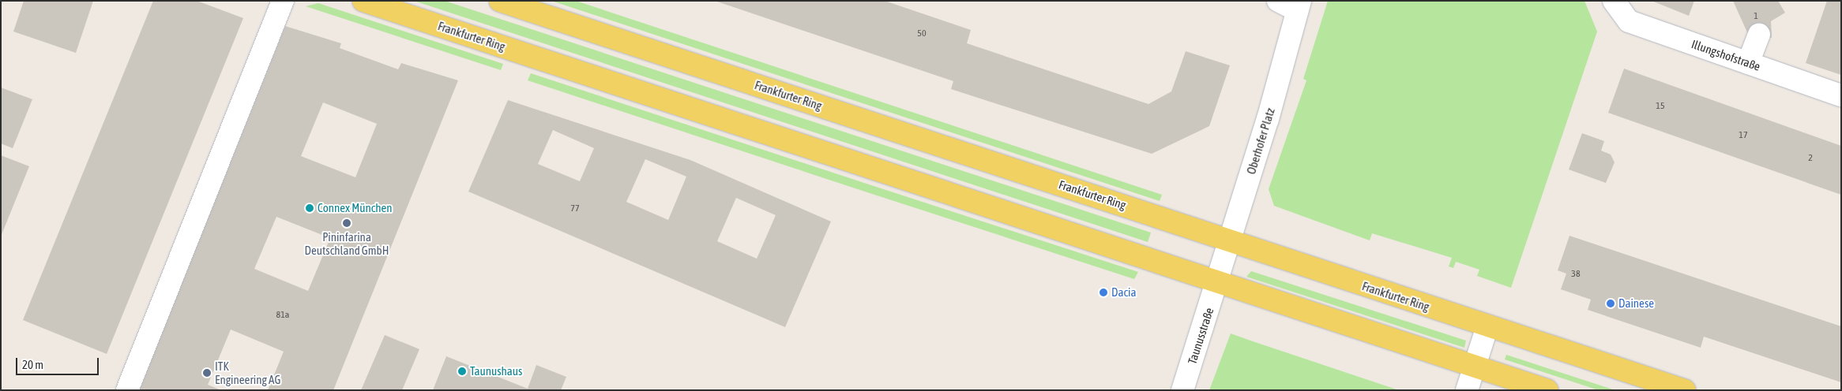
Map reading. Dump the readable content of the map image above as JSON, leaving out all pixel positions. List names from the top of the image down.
{
  "streets": {
    "main road": ["Frankfurter Ring"],
    "street": ["Illungshofstraße", "Oberhofer Platz", "Taunusstraße"]
  },
  "crossings": [
    ["Frankfurter Ring", "Oberhofer Platz"],
    ["Frankfurter Ring", "Taunusstraße"],
    ["Oberhofer Platz", "Taunusstraße"]
  ],
  "places": [
    "Connex München",
    "Pininfarina Deutschland GmbH",
    "Dacia",
    "Dainese",
    "Taunushaus",
    "ITK Engineering AG"
  ],
  "house_numbers": [
    "1",
    "50",
    "15",
    "17",
    "2",
    "77",
    "38",
    "81a"
  ],
  "scale_bar": "20 m"
}
